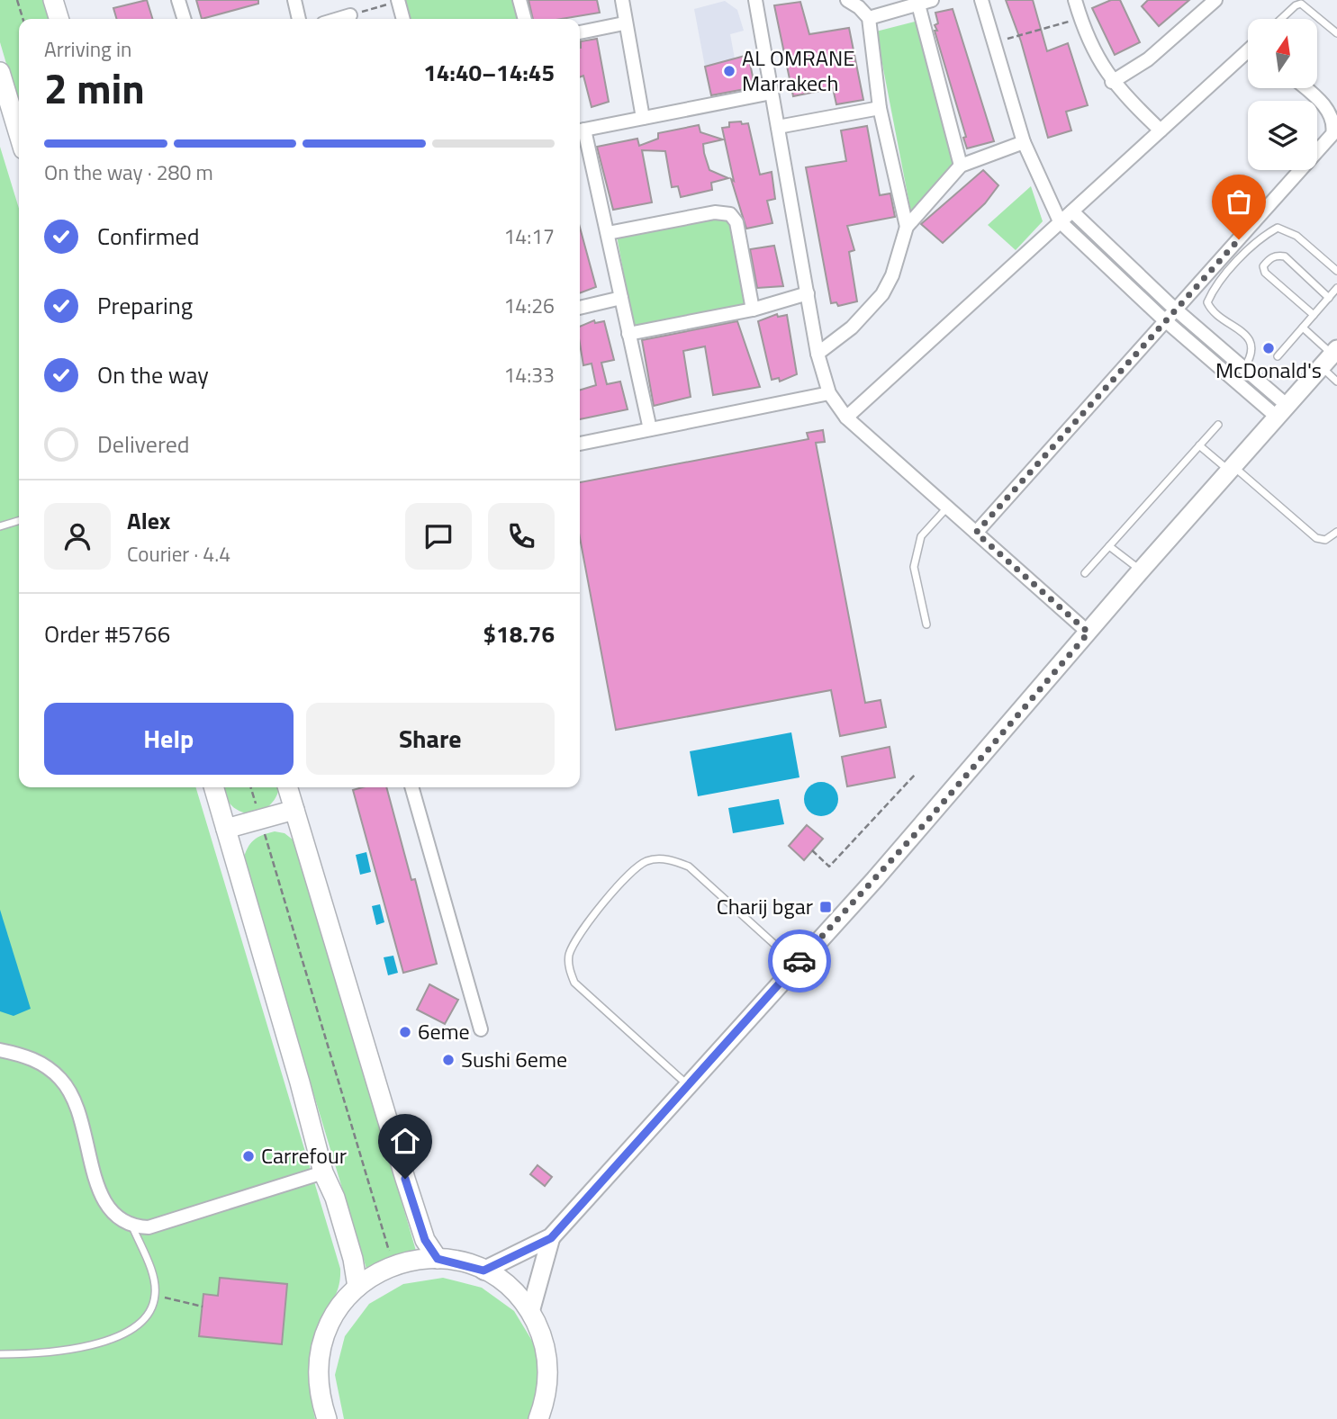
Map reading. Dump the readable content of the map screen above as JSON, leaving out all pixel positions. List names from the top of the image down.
{
  "places": {
    "other": [
      "AL OMRANE Marrakech",
      "McDonald's",
      "6eme",
      "Sushi 6eme",
      "Carrefour"
    ],
    "transit": ["Charij bgar"]
  },
  "north": "top",
  "page": {
    "heading": ["2 min", "Arriving in", "14:40–14:45"],
    "panel": [
      "Alex",
      "Courier · 4.4",
      "Order #5766",
      "$18.76"
    ],
    "bar": "On the way · 280 m",
    "list": [
      ["Confirmed", "14:17"],
      ["Preparing", "14:26"],
      ["On the way", "14:33"],
      "Delivered"
    ],
    "buttons": ["Help", "Share"]
  }
}
